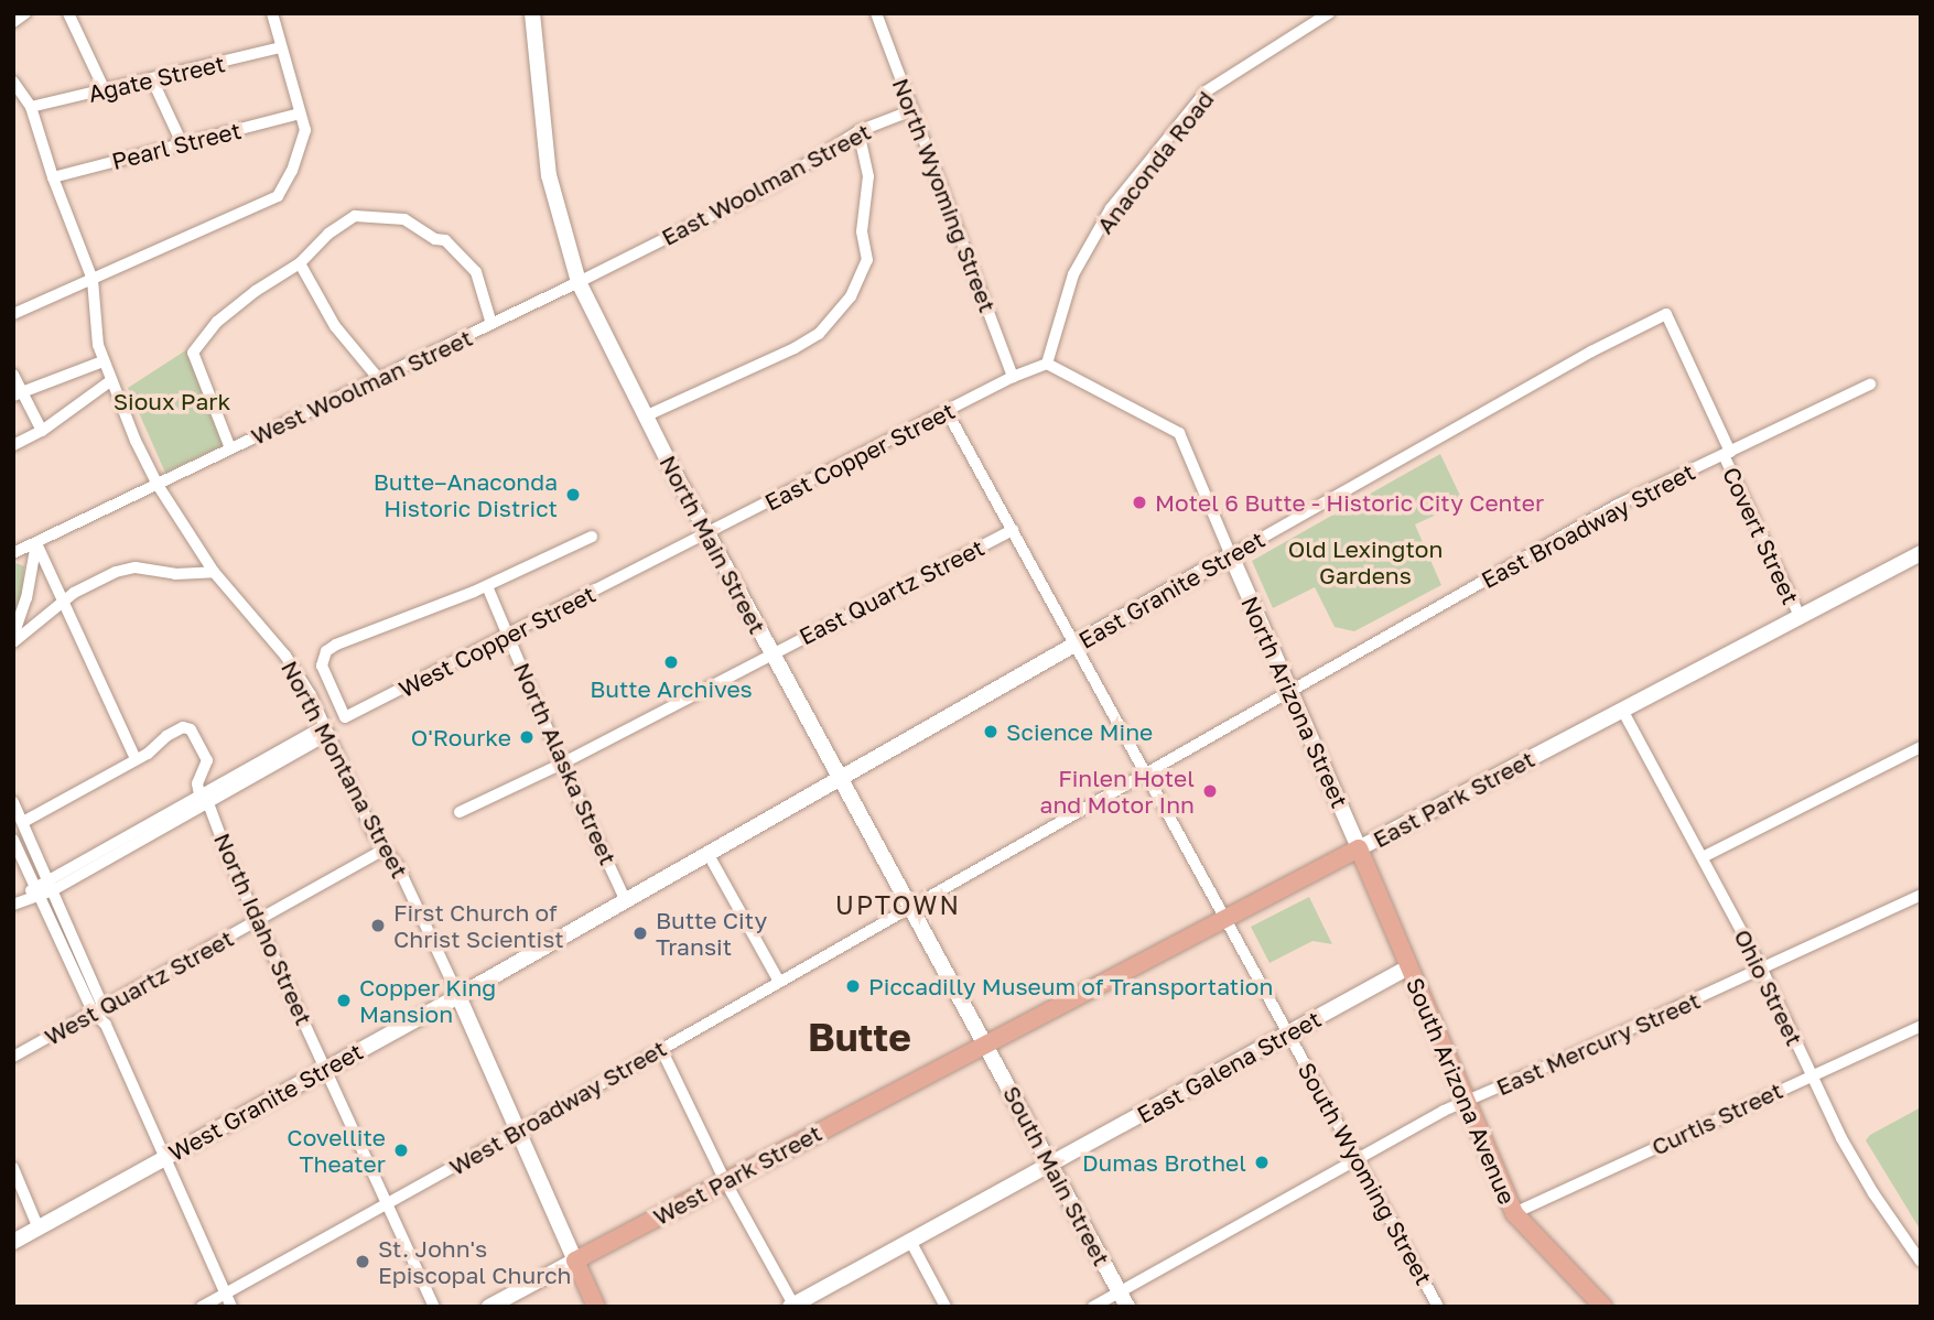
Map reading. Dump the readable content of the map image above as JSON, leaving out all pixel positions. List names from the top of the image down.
{
  "streets": {
    "main road": ["East Park Street", "South Arizona Avenue", "West Park Street"],
    "street": [
      "Agate Street",
      "Pearl Street",
      "Anaconda Road",
      "East Woolman Street",
      "North Wyoming Street",
      "West Woolman Street",
      "East Copper Street",
      "East Broadway Street",
      "Covert Street",
      "North Main Street",
      "East Granite Street",
      "East Quartz Street",
      "West Copper Street",
      "North Arizona Street",
      "North Alaska Street",
      "North Montana Street",
      "North Idaho Street",
      "West Quartz Street",
      "Ohio Street",
      "East Mercury Street",
      "East Galena Street",
      "West Granite Street",
      "West Broadway Street",
      "Curtis Street",
      "South Wyoming Street",
      "South Main Street"
    ]
  },
  "crossings": [
    ["Agate Street", "North Montana Street"],
    ["Pearl Street", "North Montana Street"],
    ["Anaconda Road", "East Copper Street"],
    ["East Woolman Street", "North Wyoming Street"],
    ["East Woolman Street", "West Woolman Street"],
    ["East Woolman Street", "North Main Street"],
    ["North Wyoming Street", "East Copper Street"],
    ["West Woolman Street", "North Main Street"],
    ["West Woolman Street", "North Montana Street"],
    ["East Copper Street", "North Main Street"],
    ["East Copper Street", "West Copper Street"],
    ["East Broadway Street", "Covert Street"],
    ["East Broadway Street", "North Main Street"],
    ["East Broadway Street", "North Arizona Street"],
    ["East Broadway Street", "West Broadway Street"],
    ["Covert Street", "East Granite Street"],
    ["Covert Street", "East Park Street"],
    ["North Main Street", "East Granite Street"],
    ["North Main Street", "East Quartz Street"],
    ["North Main Street", "West Copper Street"],
    ["North Main Street", "East Park Street"],
    ["North Main Street", "West Granite Street"],
    ["North Main Street", "West Broadway Street"],
    ["North Main Street", "West Park Street"],
    ["North Main Street", "South Main Street"],
    ["East Granite Street", "North Arizona Street"],
    ["East Granite Street", "West Granite Street"],
    ["West Copper Street", "North Alaska Street"],
    ["North Arizona Street", "East Park Street"],
    ["North Arizona Street", "South Arizona Avenue"],
    ["North Alaska Street", "West Granite Street"],
    ["North Montana Street", "West Quartz Street"],
    ["North Montana Street", "West Granite Street"],
    ["North Montana Street", "West Broadway Street"],
    ["North Montana Street", "West Park Street"],
    ["East Park Street", "Ohio Street"],
    ["East Park Street", "South Arizona Avenue"],
    ["East Park Street", "South Wyoming Street"],
    ["East Park Street", "West Park Street"],
    ["East Park Street", "South Main Street"],
    ["North Idaho Street", "West Quartz Street"],
    ["North Idaho Street", "West Granite Street"],
    ["North Idaho Street", "West Broadway Street"],
    ["Ohio Street", "East Mercury Street"],
    ["Ohio Street", "Curtis Street"],
    ["East Mercury Street", "South Arizona Avenue"],
    ["East Mercury Street", "South Wyoming Street"],
    ["East Mercury Street", "South Main Street"],
    ["East Galena Street", "South Arizona Avenue"],
    ["East Galena Street", "South Wyoming Street"],
    ["East Galena Street", "South Main Street"],
    ["South Arizona Avenue", "Curtis Street"],
    ["West Park Street", "South Main Street"]
  ],
  "districts": ["UPTOWN", "Butte"],
  "parks": ["Sioux Park", "Old Lexington Gardens"],
  "places": [
    "Butte–Anaconda Historic District",
    "Motel 6 Butte - Historic City Center",
    "Butte Archives",
    "Science Mine",
    "O'Rourke",
    "Finlen Hotel and Motor Inn",
    "First Church of Christ Scientist",
    "Butte City Transit",
    "Piccadilly Museum of Transportation",
    "Copper King Mansion",
    "Covellite Theater",
    "Dumas Brothel",
    "St. John's Episcopal Church"
  ]
}
